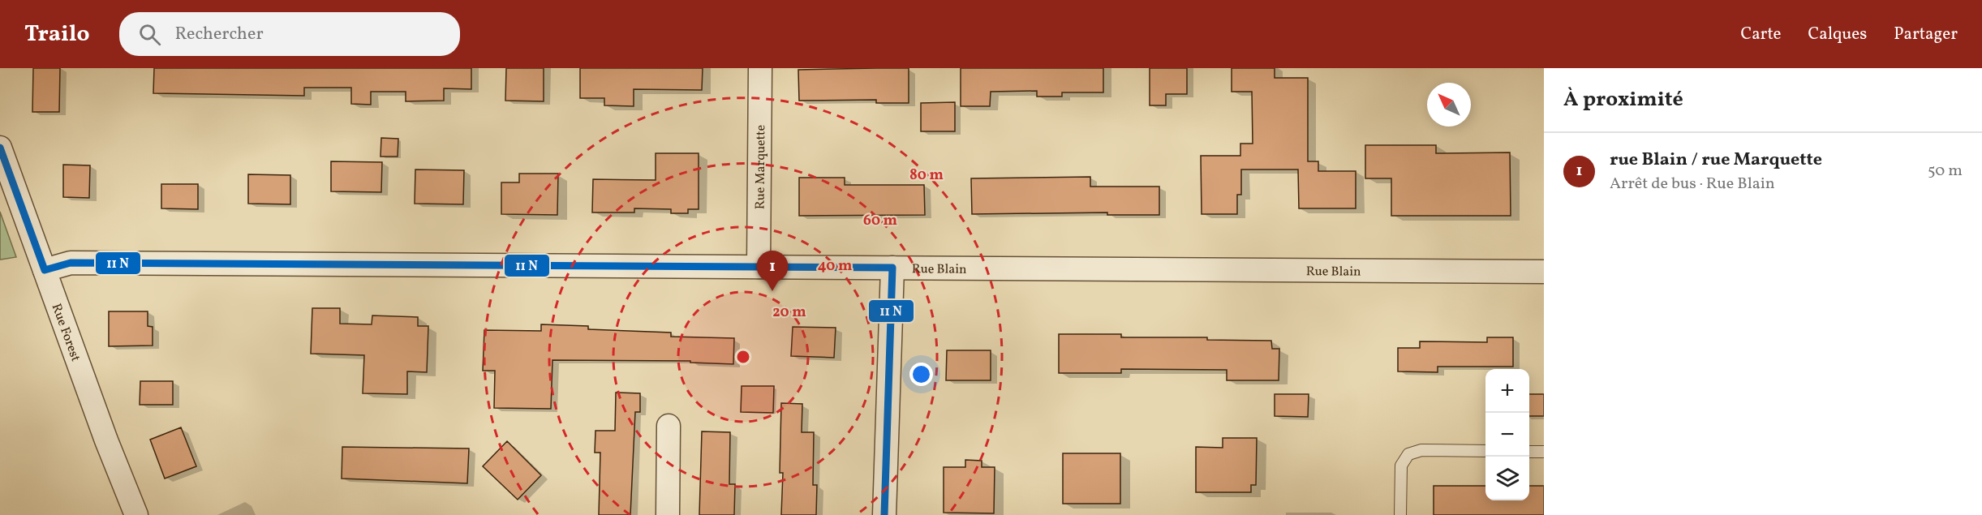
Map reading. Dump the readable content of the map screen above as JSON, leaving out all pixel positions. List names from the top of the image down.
{
  "streets": {
    "street": ["Rue Marquette", "Rue Blain", "Rue Forest"]
  },
  "crossings": [
    ["Rue Marquette", "Rue Blain"],
    ["Rue Blain", "Rue Forest"]
  ],
  "north": "top left",
  "page": {
    "header": "Trailo",
    "search": "Rechercher",
    "nav": ["Carte", "Calques", "Partager"],
    "heading": "À proximité",
    "list": [
      {
        "mark": "1",
        "name": "rue Blain / rue Marquette",
        "note": "Arrêt de bus · Rue Blain",
        "value": "50 m"
      }
    ],
    "pins": "1",
    "map_buttons": ["+", "−"]
  },
  "rings": [
    "80 m",
    "60 m",
    "40 m",
    "20 m"
  ]
}
